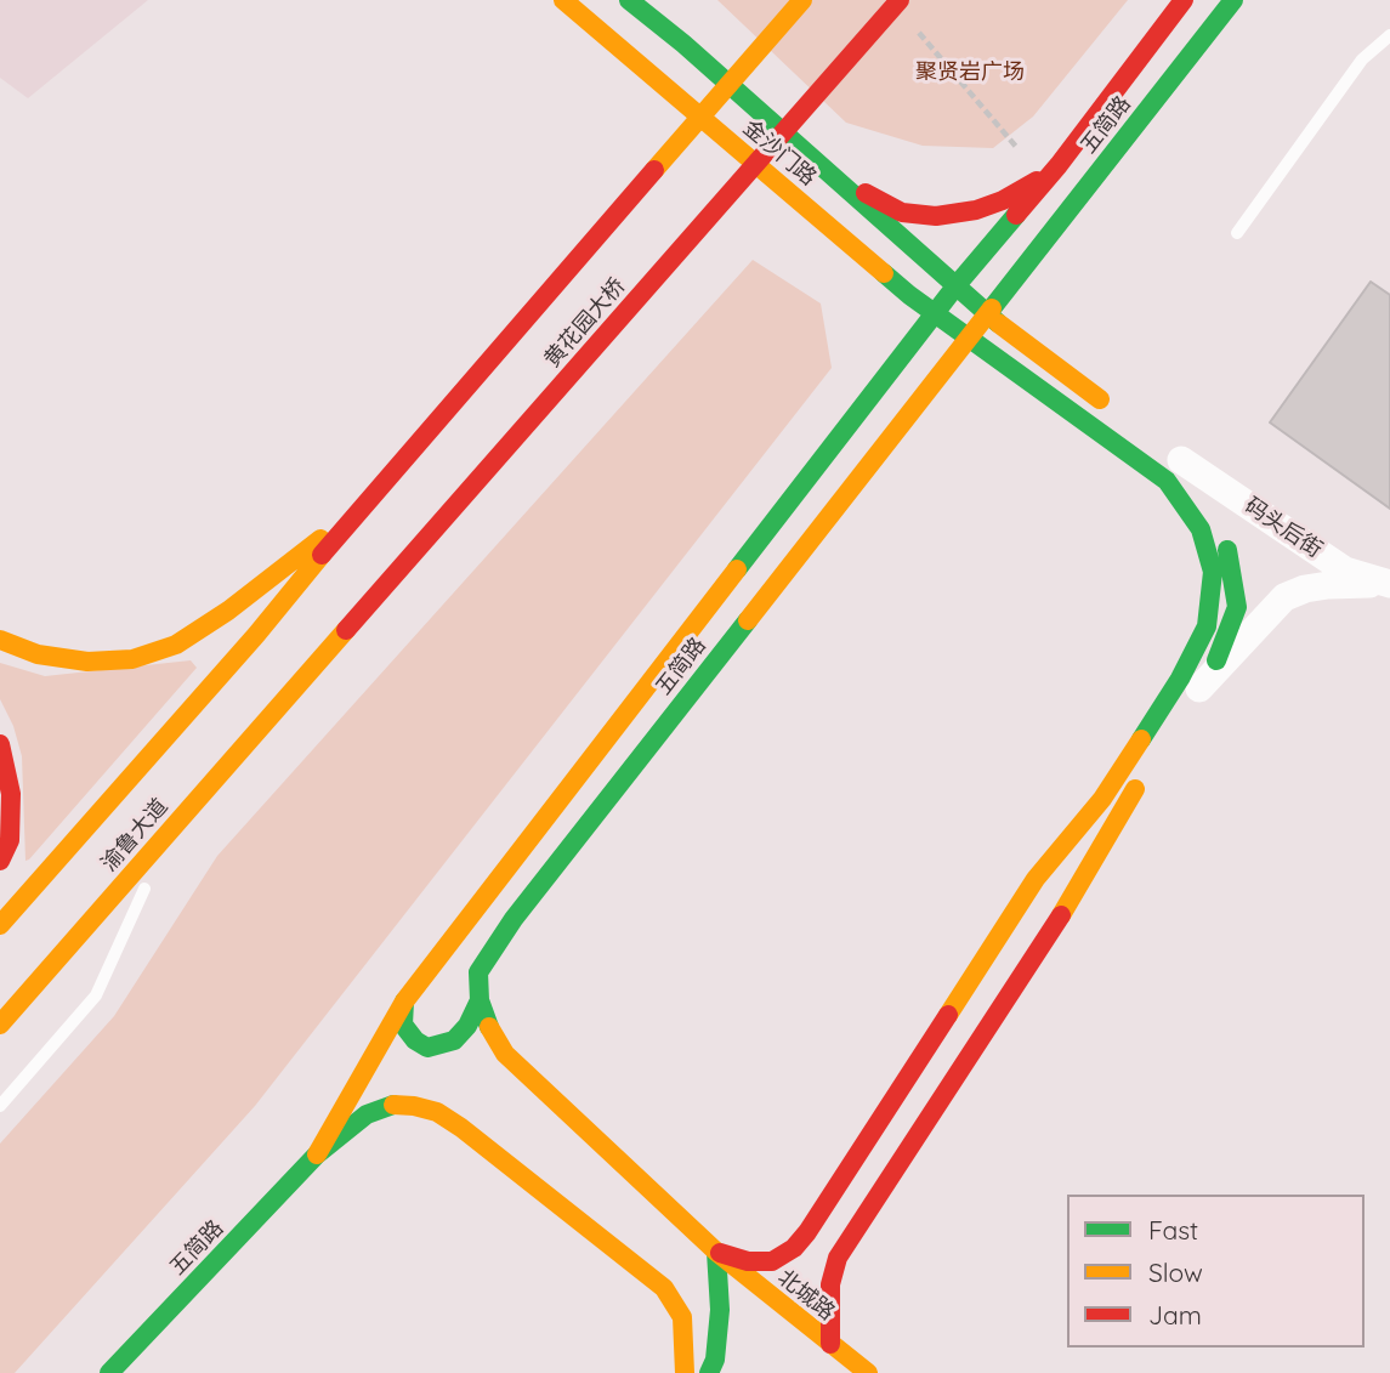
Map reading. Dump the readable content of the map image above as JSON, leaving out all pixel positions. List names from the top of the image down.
{
  "streets": {
    "main road": [
      "五简路",
      "金沙门路",
      "黄花园大桥",
      "渝鲁大道",
      "北城路"
    ],
    "street": ["码头后街"]
  },
  "crossings": [
    ["五简路", "金沙门路"],
    ["金沙门路", "北城路"],
    ["黄花园大桥", "渝鲁大道"]
  ],
  "parks": ["聚贤岩广场"],
  "legend": ["Fast", "Slow", "Jam"]
}
